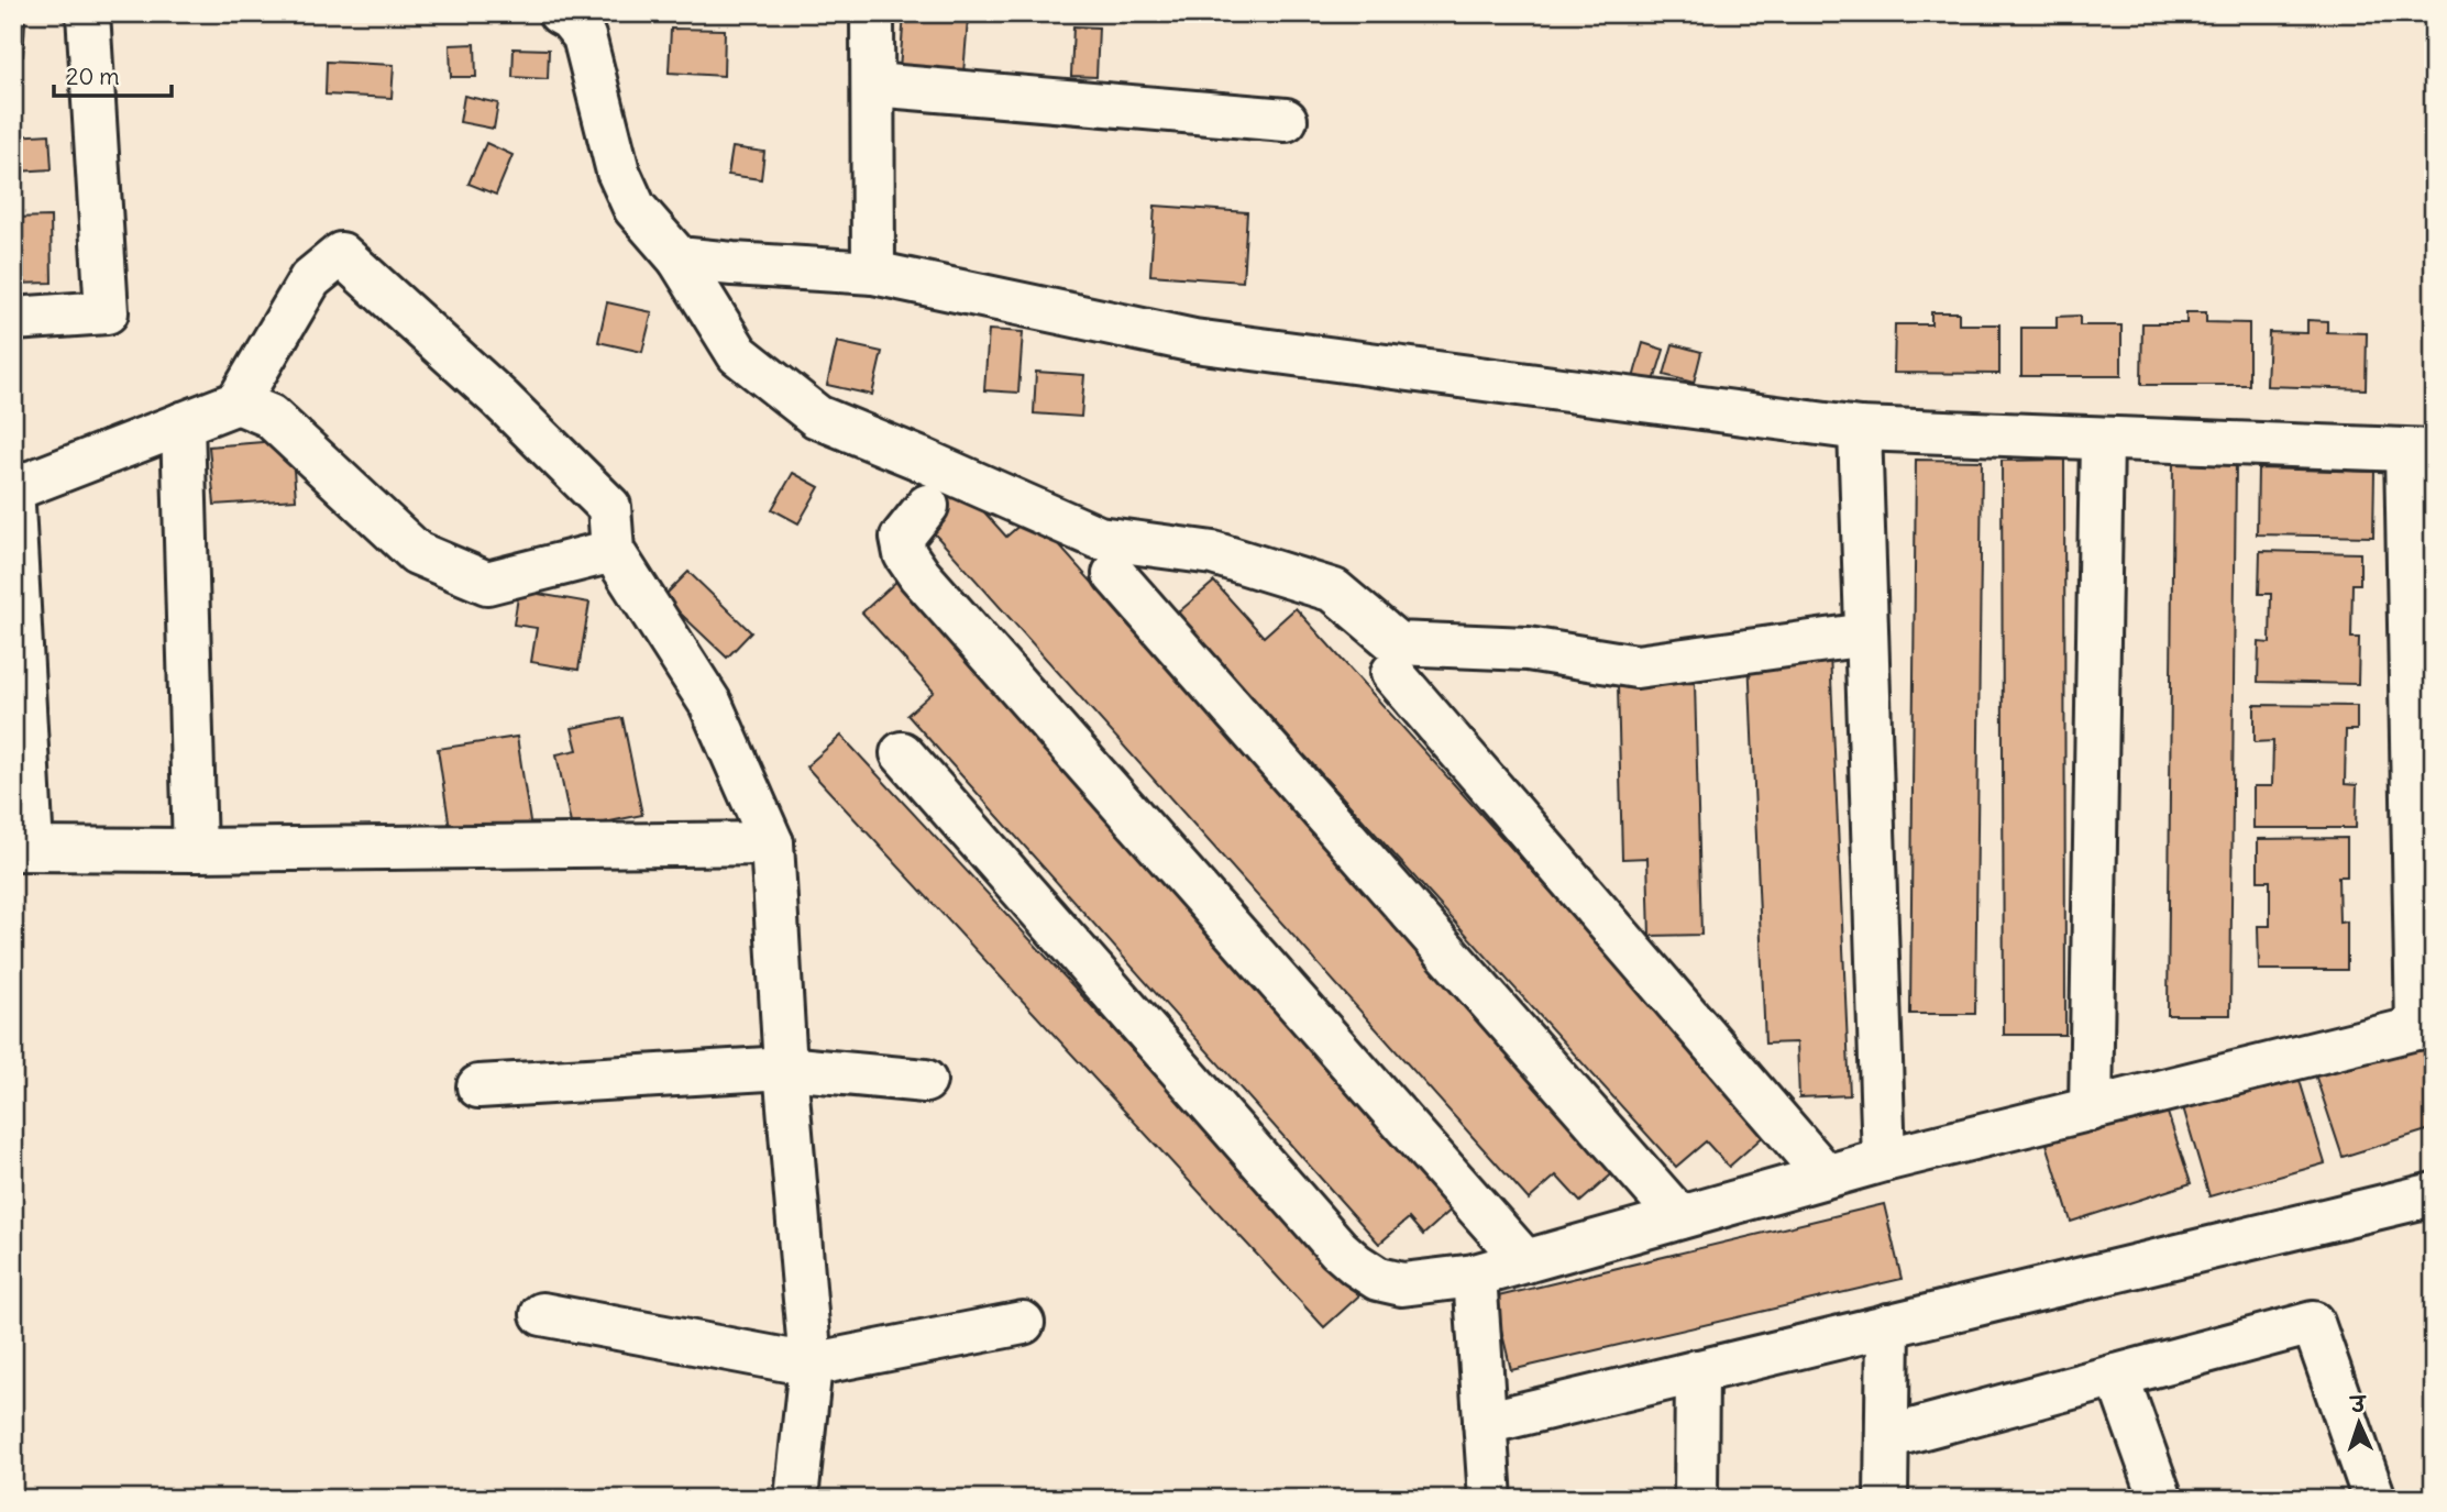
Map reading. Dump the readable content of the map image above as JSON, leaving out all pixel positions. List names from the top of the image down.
{
  "scale_bar": "20 m",
  "north": "top"
}
